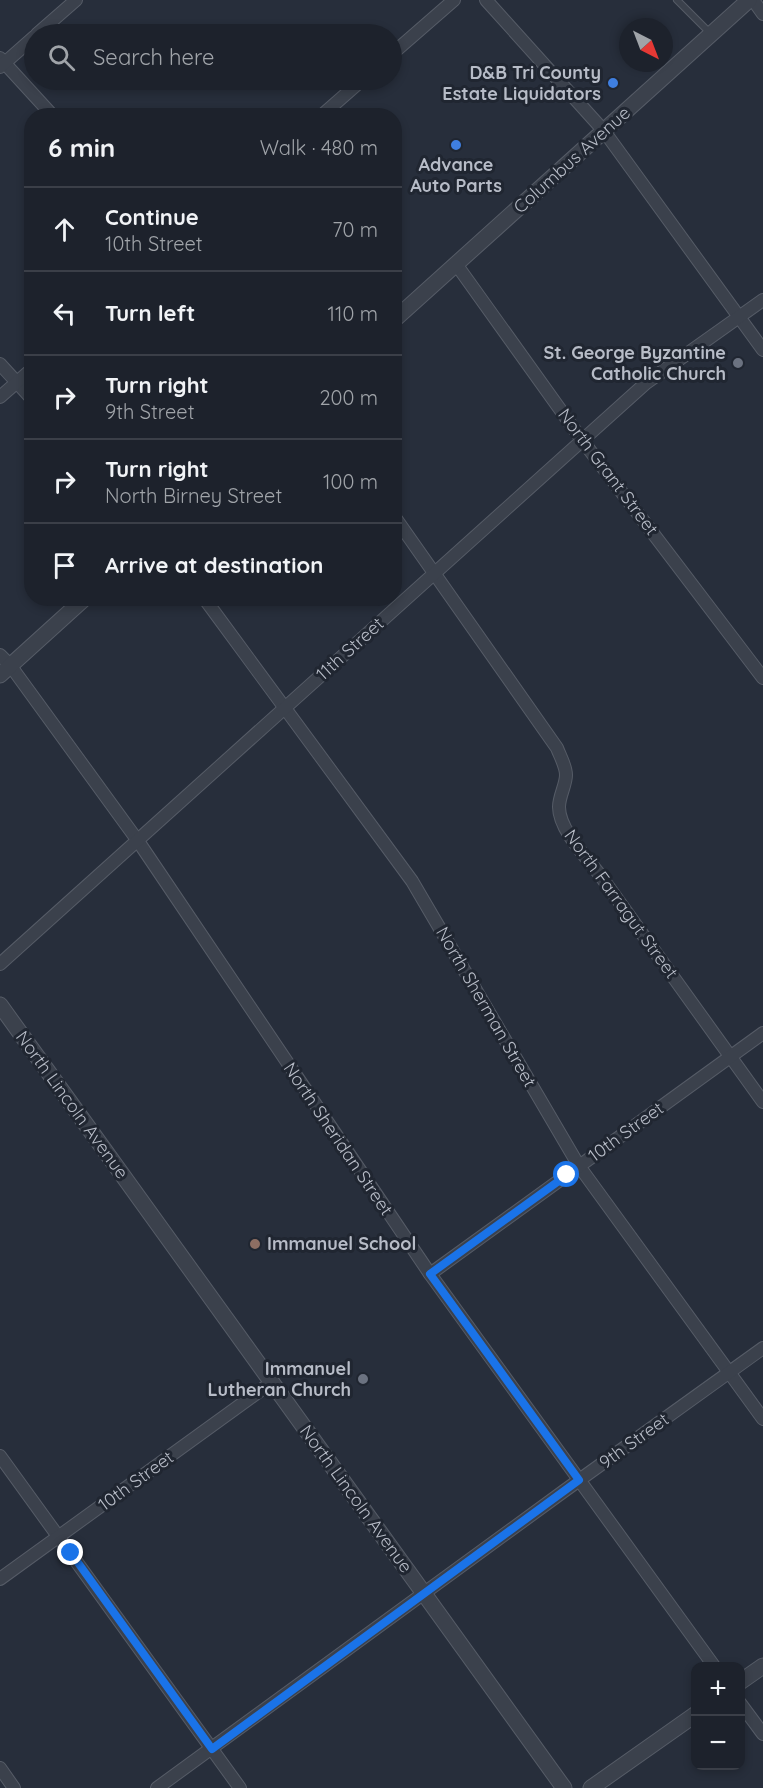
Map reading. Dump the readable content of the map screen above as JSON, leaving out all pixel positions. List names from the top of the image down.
{
  "streets": {
    "street": [
      "Columbus Avenue",
      "North Grant Street",
      "11th Street",
      "North Farragut Street",
      "North Sherman Street",
      "North Lincoln Avenue",
      "10th Street",
      "North Sheridan Street",
      "9th Street"
    ]
  },
  "crossings": [
    ["Columbus Avenue", "North Grant Street"],
    ["North Grant Street", "11th Street"],
    ["11th Street", "North Farragut Street"],
    ["11th Street", "North Sherman Street"],
    ["11th Street", "North Sheridan Street"],
    ["North Farragut Street", "10th Street"],
    ["North Sherman Street", "10th Street"],
    ["North Sherman Street", "9th Street"],
    ["North Lincoln Avenue", "10th Street"],
    ["North Lincoln Avenue", "9th Street"],
    ["10th Street", "North Sheridan Street"],
    ["North Sheridan Street", "9th Street"]
  ],
  "places": [
    "D&B Tri County Estate Liquidators",
    "Advance Auto Parts",
    "St. George Byzantine Catholic Church",
    "Immanuel School",
    "Immanuel Lutheran Church"
  ],
  "north": "bottom right",
  "page": {
    "search": "Search here",
    "heading": ["6 min", "Walk · 480 m"],
    "list": [
      ["Continue", "10th Street", "70 m"],
      ["Turn left", "110 m"],
      ["Turn right", "9th Street", "200 m"],
      ["Turn right", "North Birney Street", "100 m"],
      "Arrive at destination"
    ],
    "map_buttons": ["+", "−"]
  }
}
